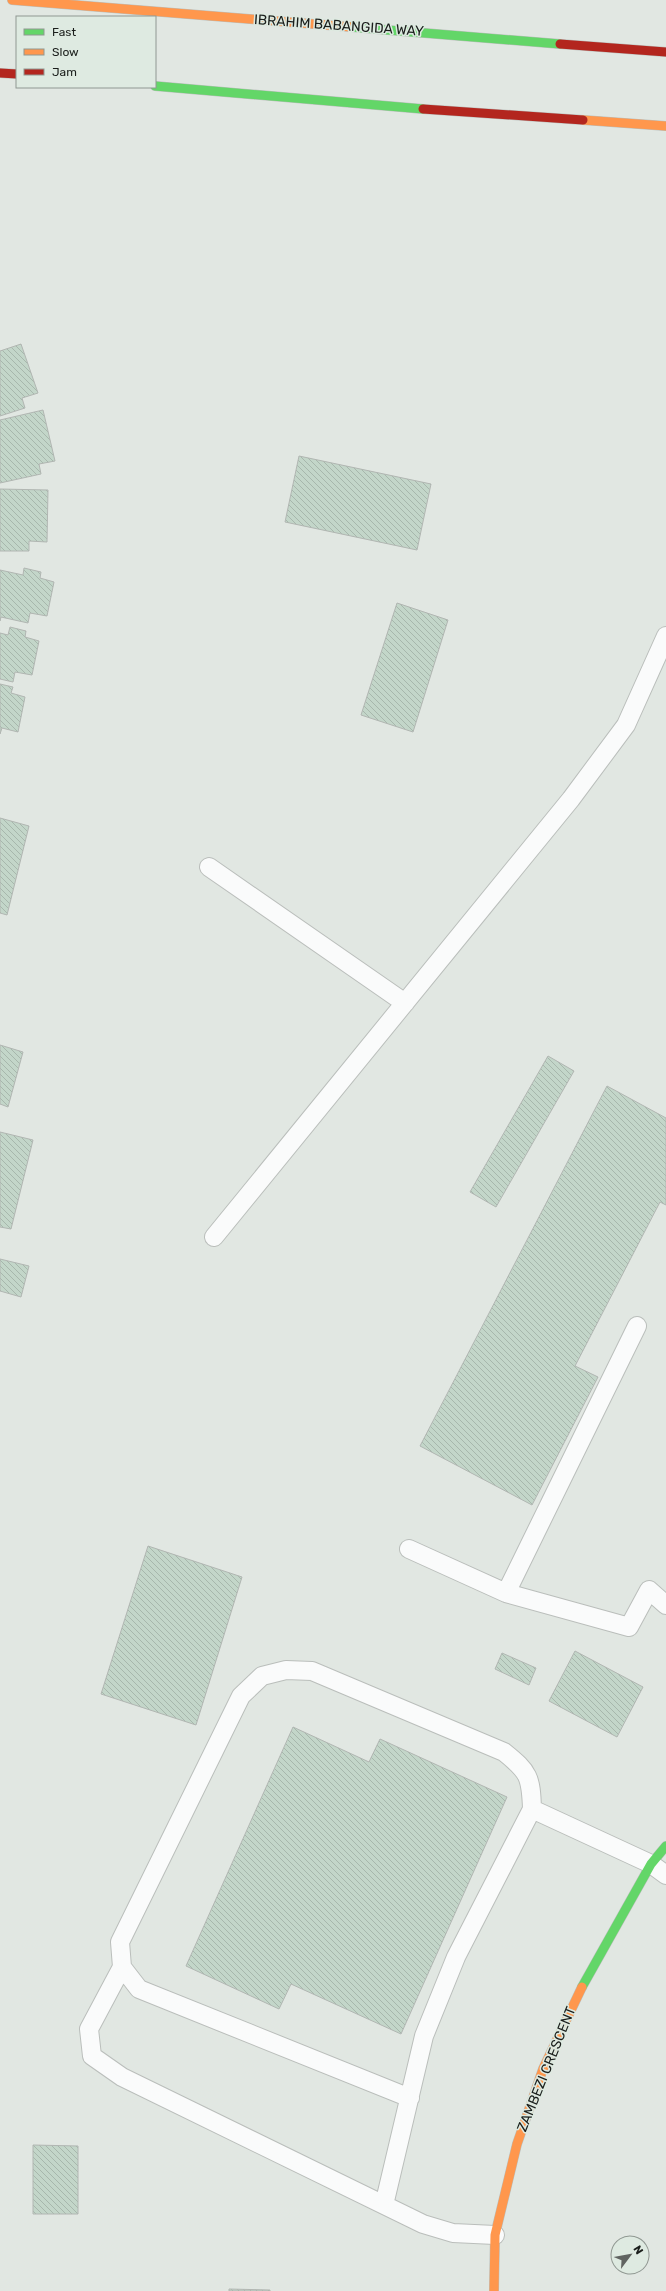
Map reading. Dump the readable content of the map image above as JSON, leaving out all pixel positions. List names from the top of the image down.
{
  "streets": {
    "main road": ["IBRAHIM BABANGIDA WAY", "ZAMBEZI CRESCENT"]
  },
  "legend": ["Fast", "Slow", "Jam"],
  "north": "top right"
}
